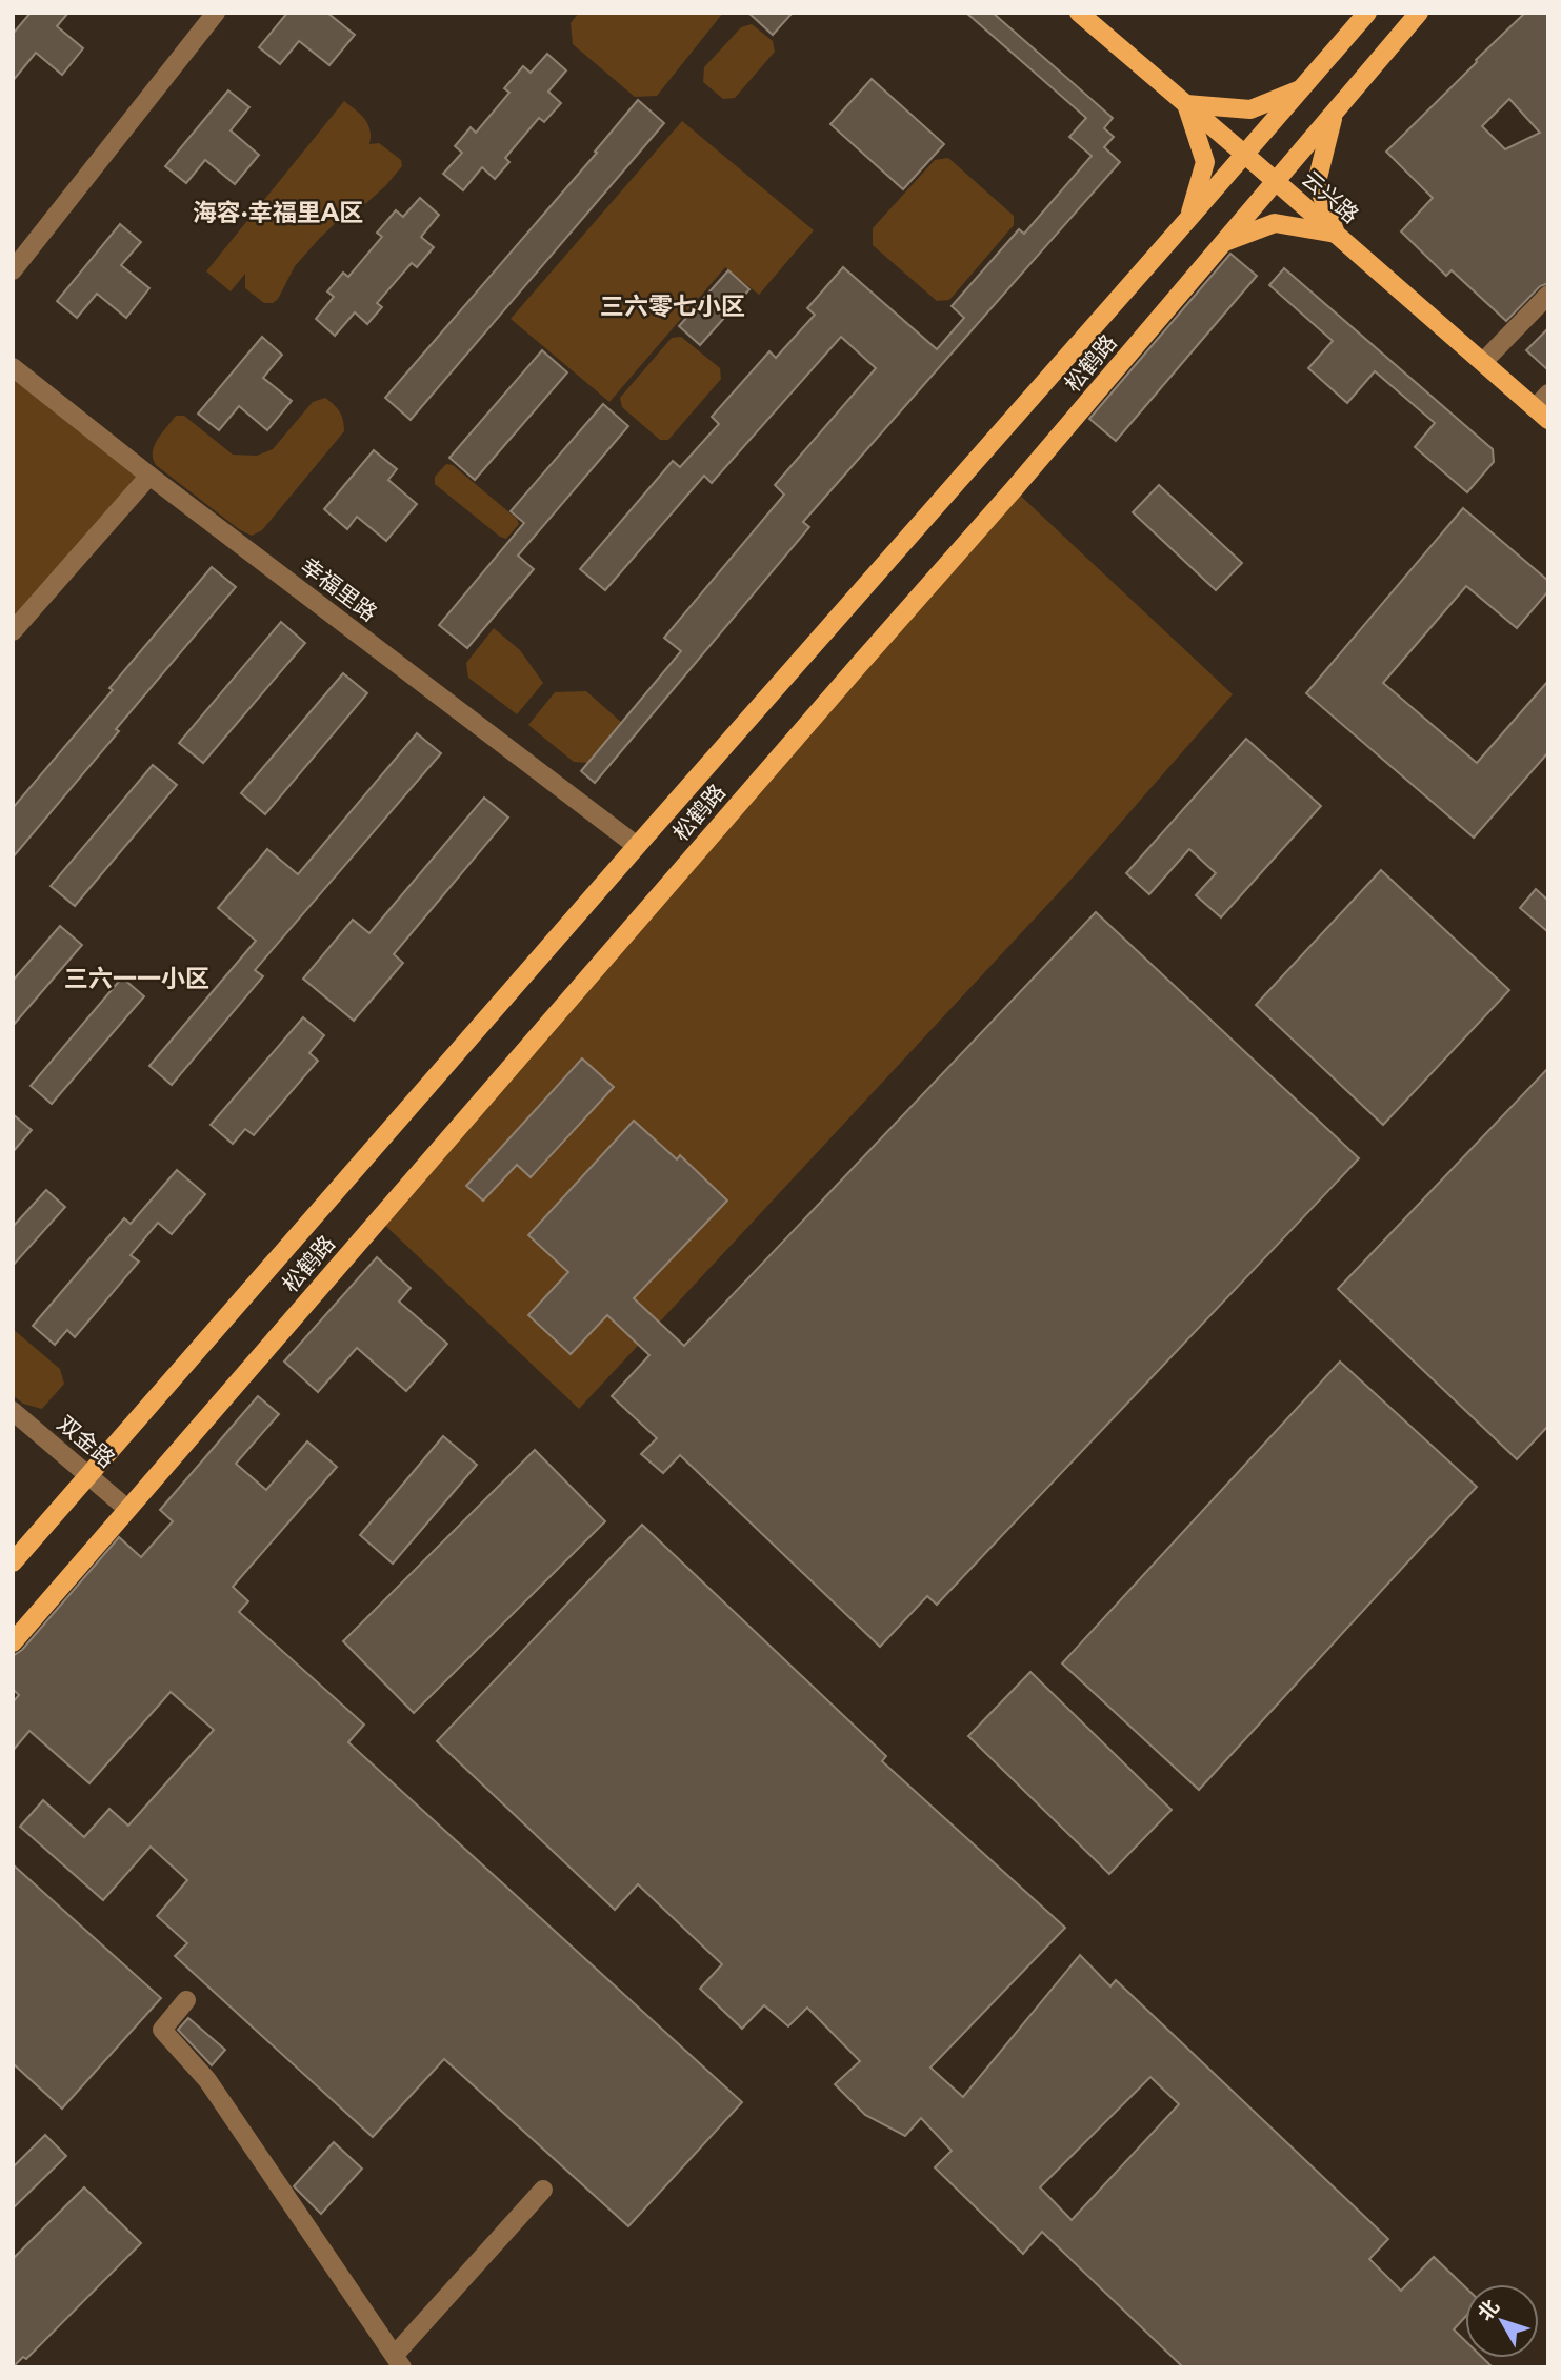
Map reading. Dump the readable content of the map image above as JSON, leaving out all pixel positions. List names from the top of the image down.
{
  "streets": {
    "main road": ["云兴路", "松鹤路"],
    "street": ["幸福里路", "双金路"]
  },
  "crossings": [
    ["云兴路", "松鹤路"],
    ["松鹤路", "幸福里路"],
    ["松鹤路", "双金路"]
  ],
  "districts": ["海容·幸福里A区", "三六零七小区", "三六一一小区"],
  "north": "top left"
}
